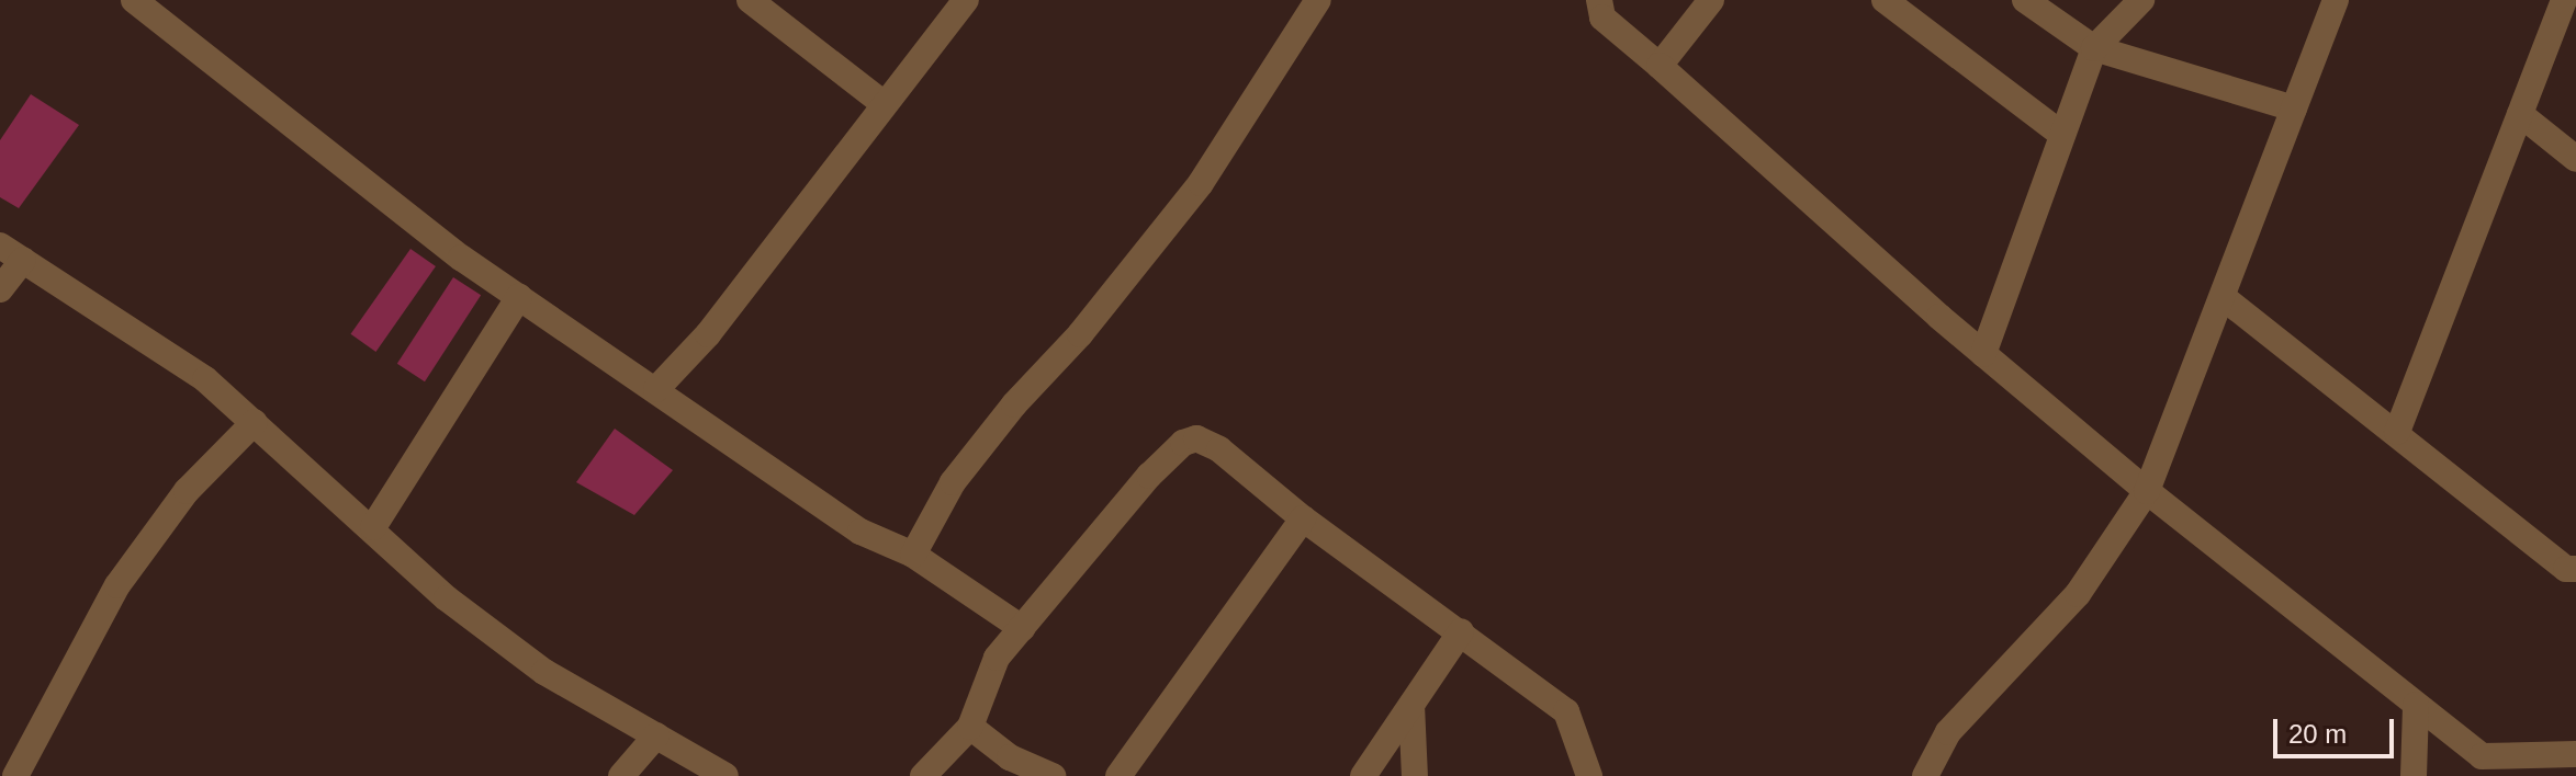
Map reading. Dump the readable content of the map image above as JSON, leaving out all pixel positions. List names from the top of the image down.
{
  "scale_bar": "20 m"
}
